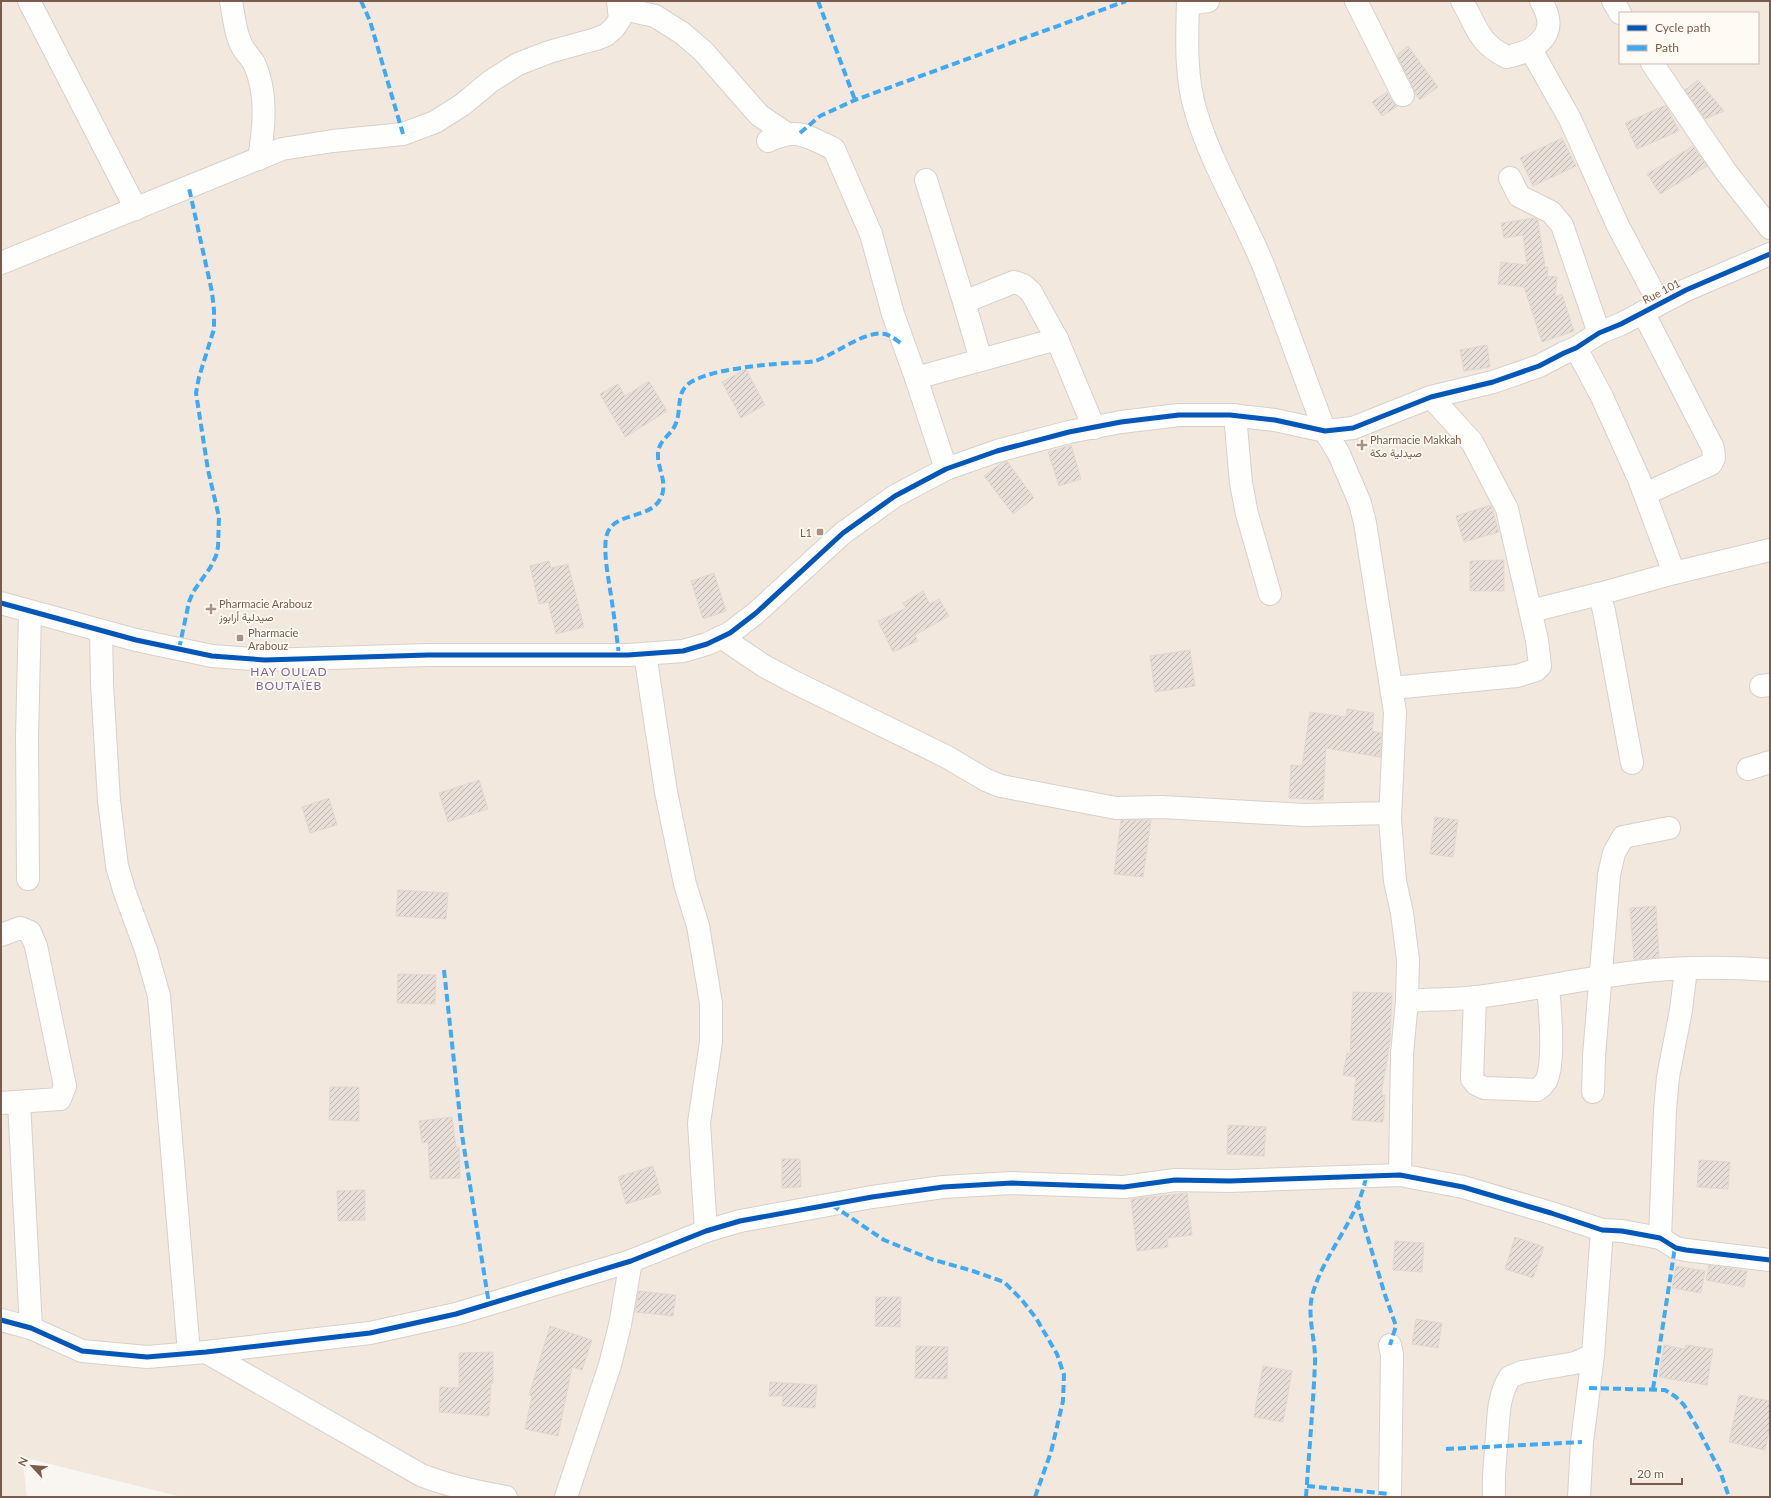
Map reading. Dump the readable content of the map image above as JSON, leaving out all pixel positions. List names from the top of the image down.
{
  "streets": {
    "street": ["Rue 101"]
  },
  "districts": ["HAY OULAD BOUTAÏEB"],
  "places": {
    "health": ["Pharmacie Makkah صيدلية مكة", "Pharmacie Arabouz صيدلية أرابوز"],
    "transit": ["L1", "Pharmacie Arabouz"]
  },
  "legend": ["Cycle path", "Path"],
  "scale_bar": "20 m",
  "north": "top left"
}
